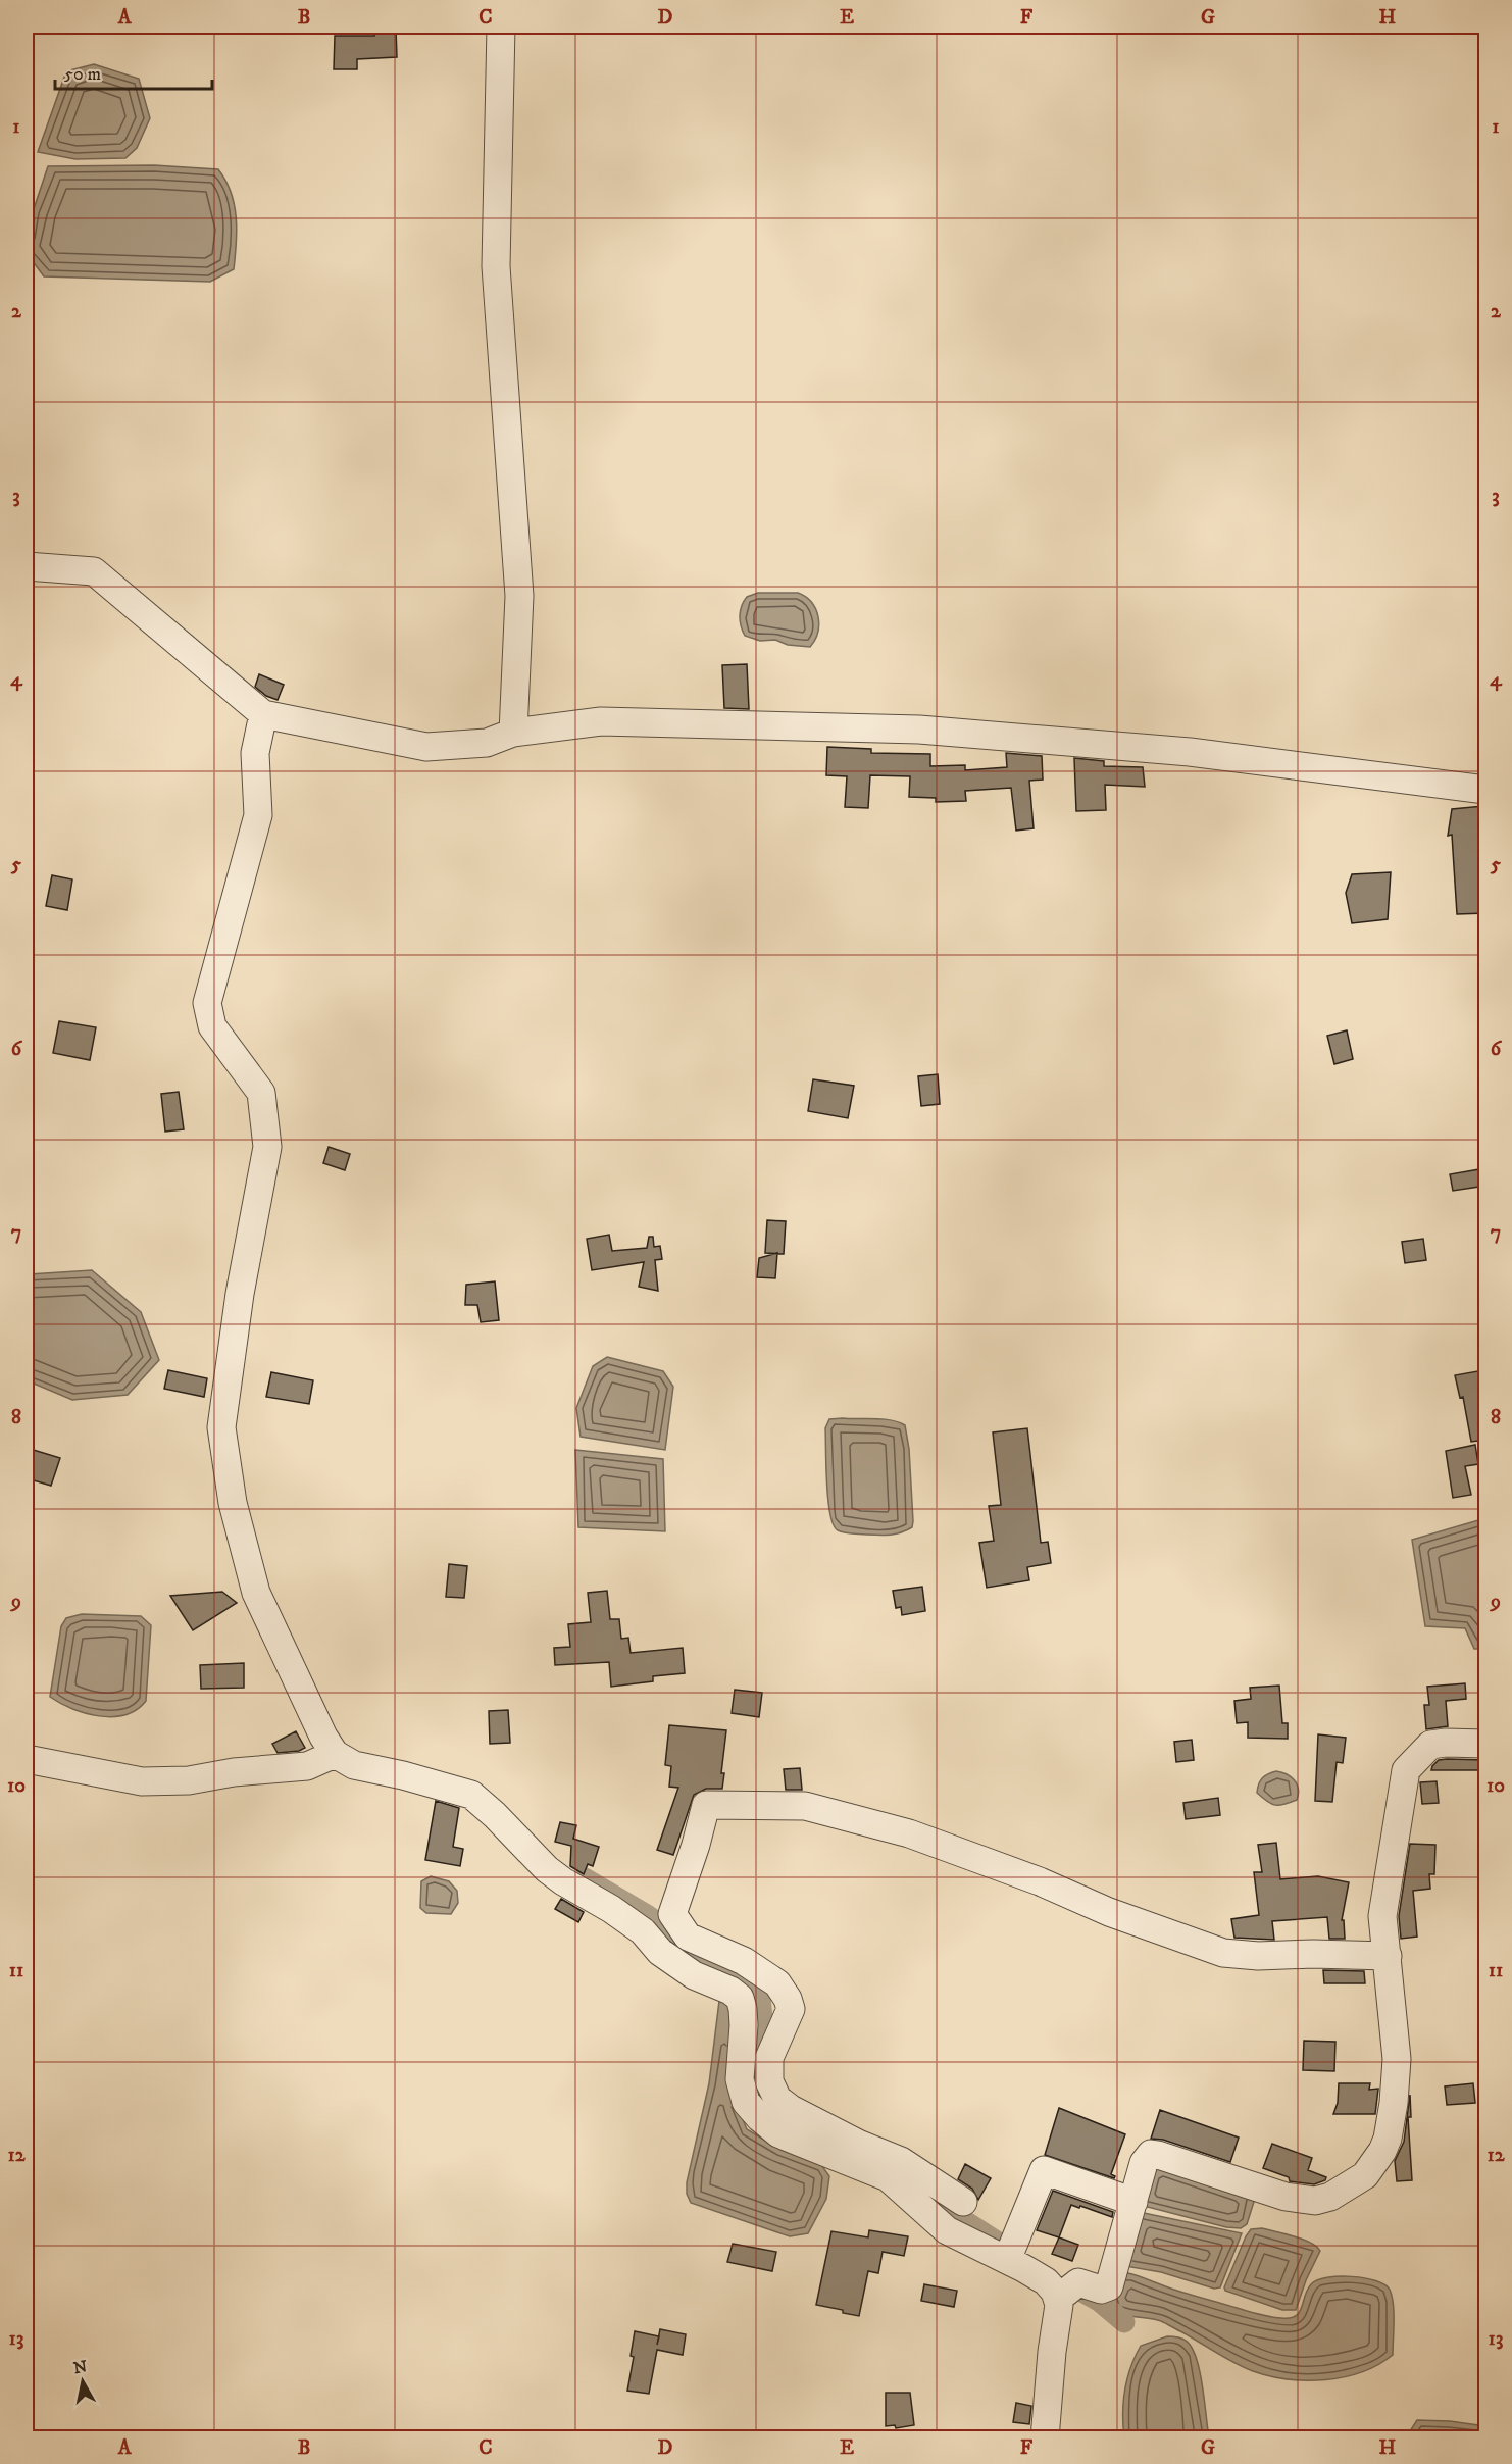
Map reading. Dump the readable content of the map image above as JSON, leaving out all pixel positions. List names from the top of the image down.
{
  "scale_bar": "50 m",
  "north": "top",
  "grid": {
    "columns": [
      "A",
      "B",
      "C",
      "D",
      "E",
      "F",
      "G",
      "H"
    ],
    "rows": [
      "1",
      "2",
      "3",
      "4",
      "5",
      "6",
      "7",
      "8",
      "9",
      "10",
      "11",
      "12",
      "13"
    ]
  }
}
